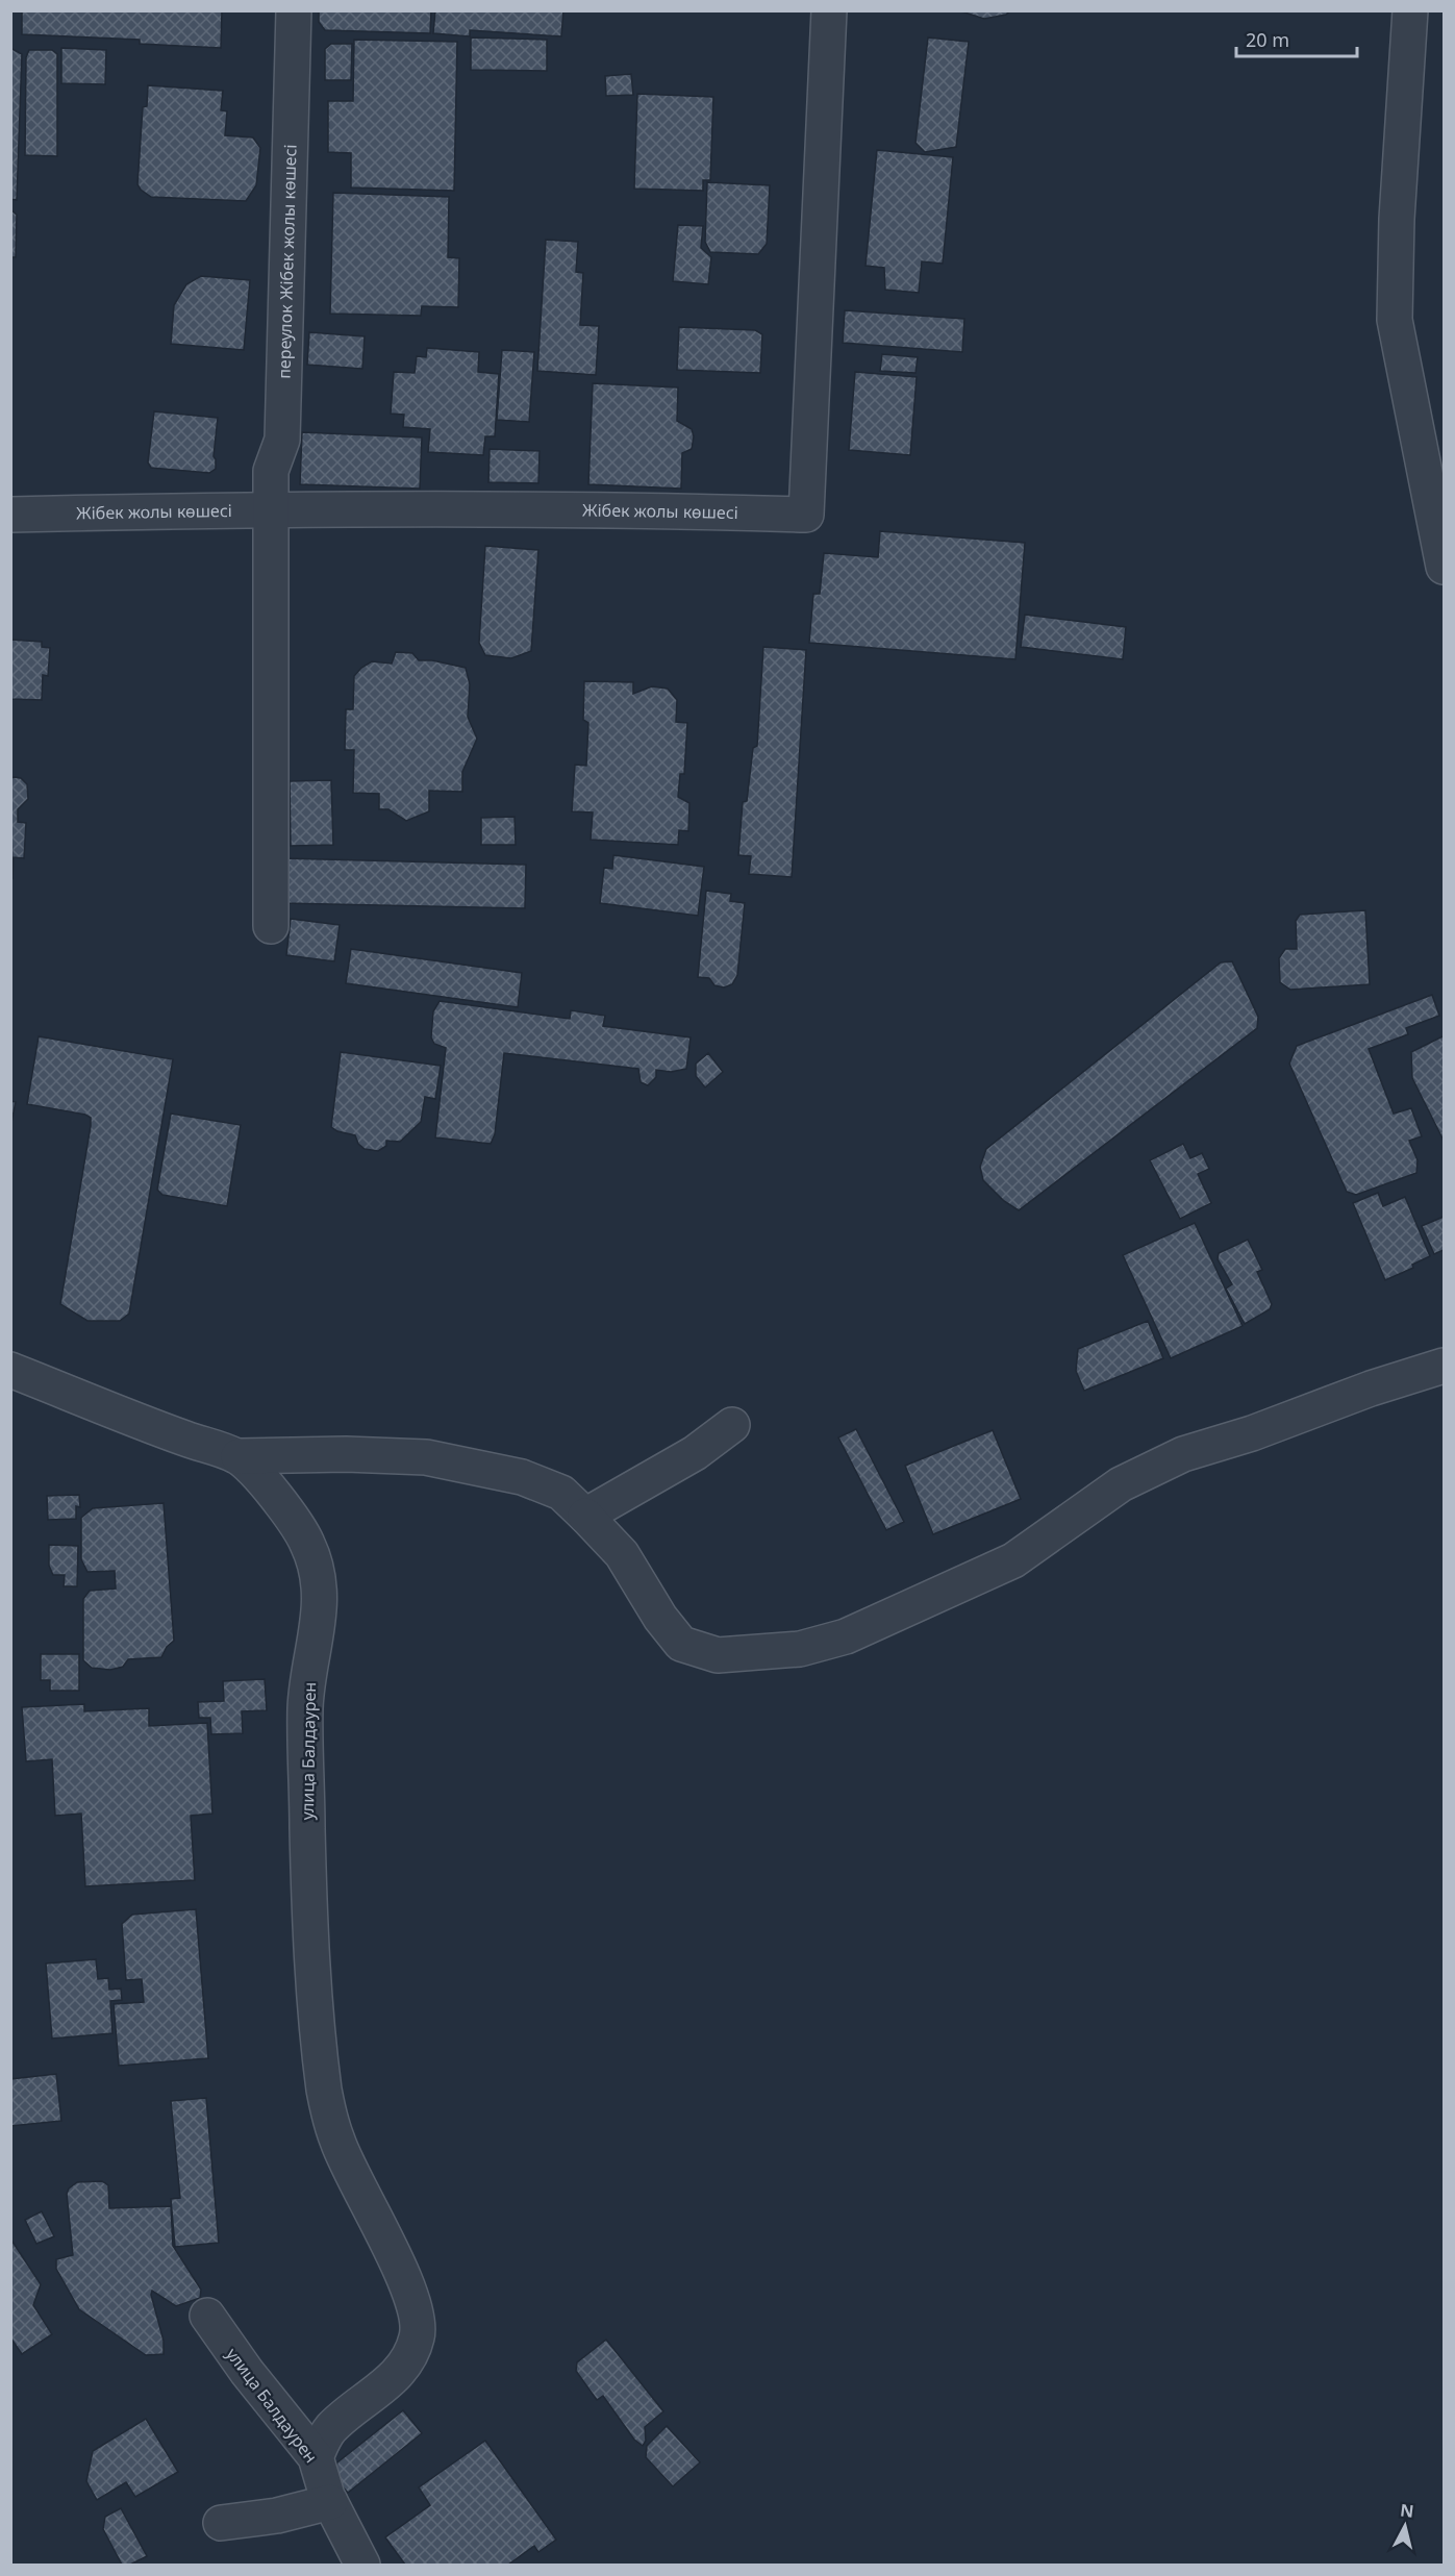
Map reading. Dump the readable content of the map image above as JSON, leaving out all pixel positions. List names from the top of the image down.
{
  "streets": {
    "street": ["переулок Жібек жолы көшесі", "Жібек жолы көшесі", "улица Балдаурен"]
  },
  "crossings": [
    ["переулок Жібек жолы көшесі", "Жібек жолы көшесі"]
  ],
  "scale_bar": "20 m",
  "north": "top"
}
